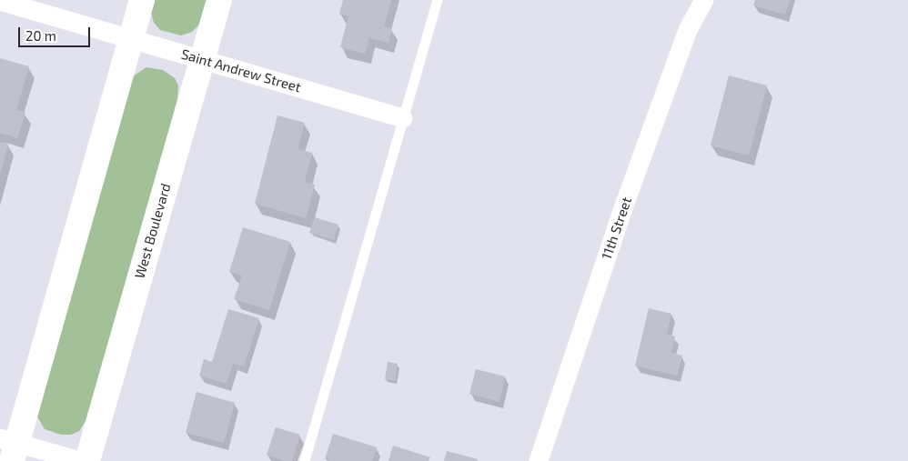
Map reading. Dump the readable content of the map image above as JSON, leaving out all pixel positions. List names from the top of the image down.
{
  "streets": {
    "street": ["Saint Andrew Street", "11th Street", "West Boulevard"]
  },
  "crossings": [
    ["Saint Andrew Street", "West Boulevard"]
  ],
  "scale_bar": "20 m"
}
